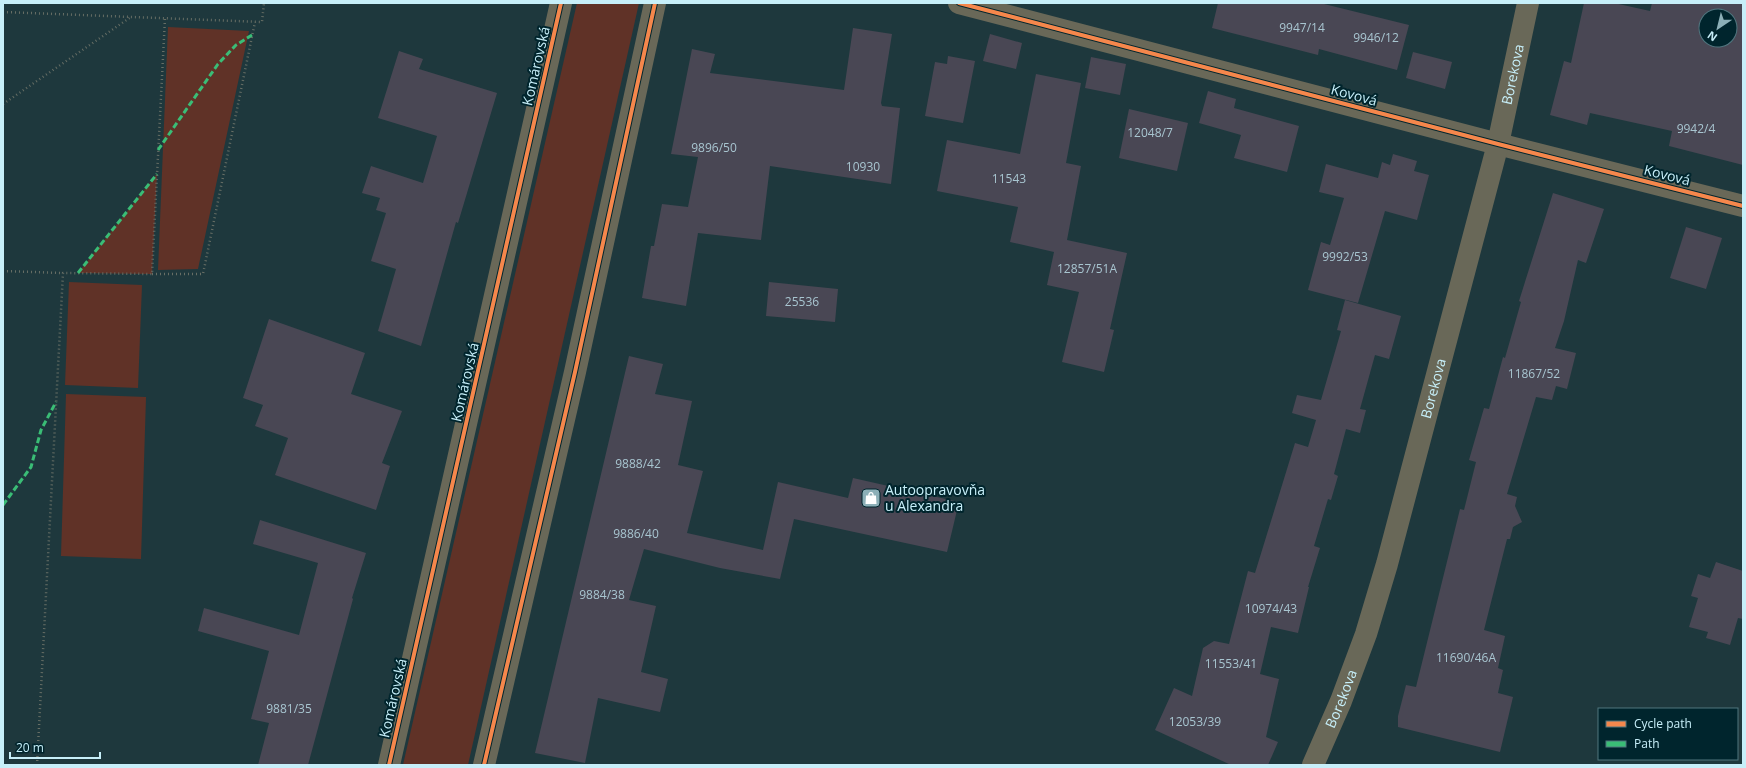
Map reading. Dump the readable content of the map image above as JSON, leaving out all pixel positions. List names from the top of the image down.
{
  "streets": {
    "street": ["Komárovská", "Borekova", "Kovová"]
  },
  "crossings": [
    ["Borekova", "Kovová"]
  ],
  "places": {
    "shop": ["Autoopravovňa u Alexandra"]
  },
  "house_numbers": [
    "9947/14",
    "9946/12",
    "9942/4",
    "12048/7",
    "9896/50",
    "10930",
    "11543",
    "9992/53",
    "12857/51A",
    "25536",
    "11867/52",
    "9888/42",
    "9886/40",
    "9884/38",
    "10974/43",
    "11690/46A",
    "11553/41",
    "9881/35",
    "12053/39"
  ],
  "legend": ["Cycle path", "Path"],
  "scale_bar": "20 m",
  "north": "bottom left"
}
